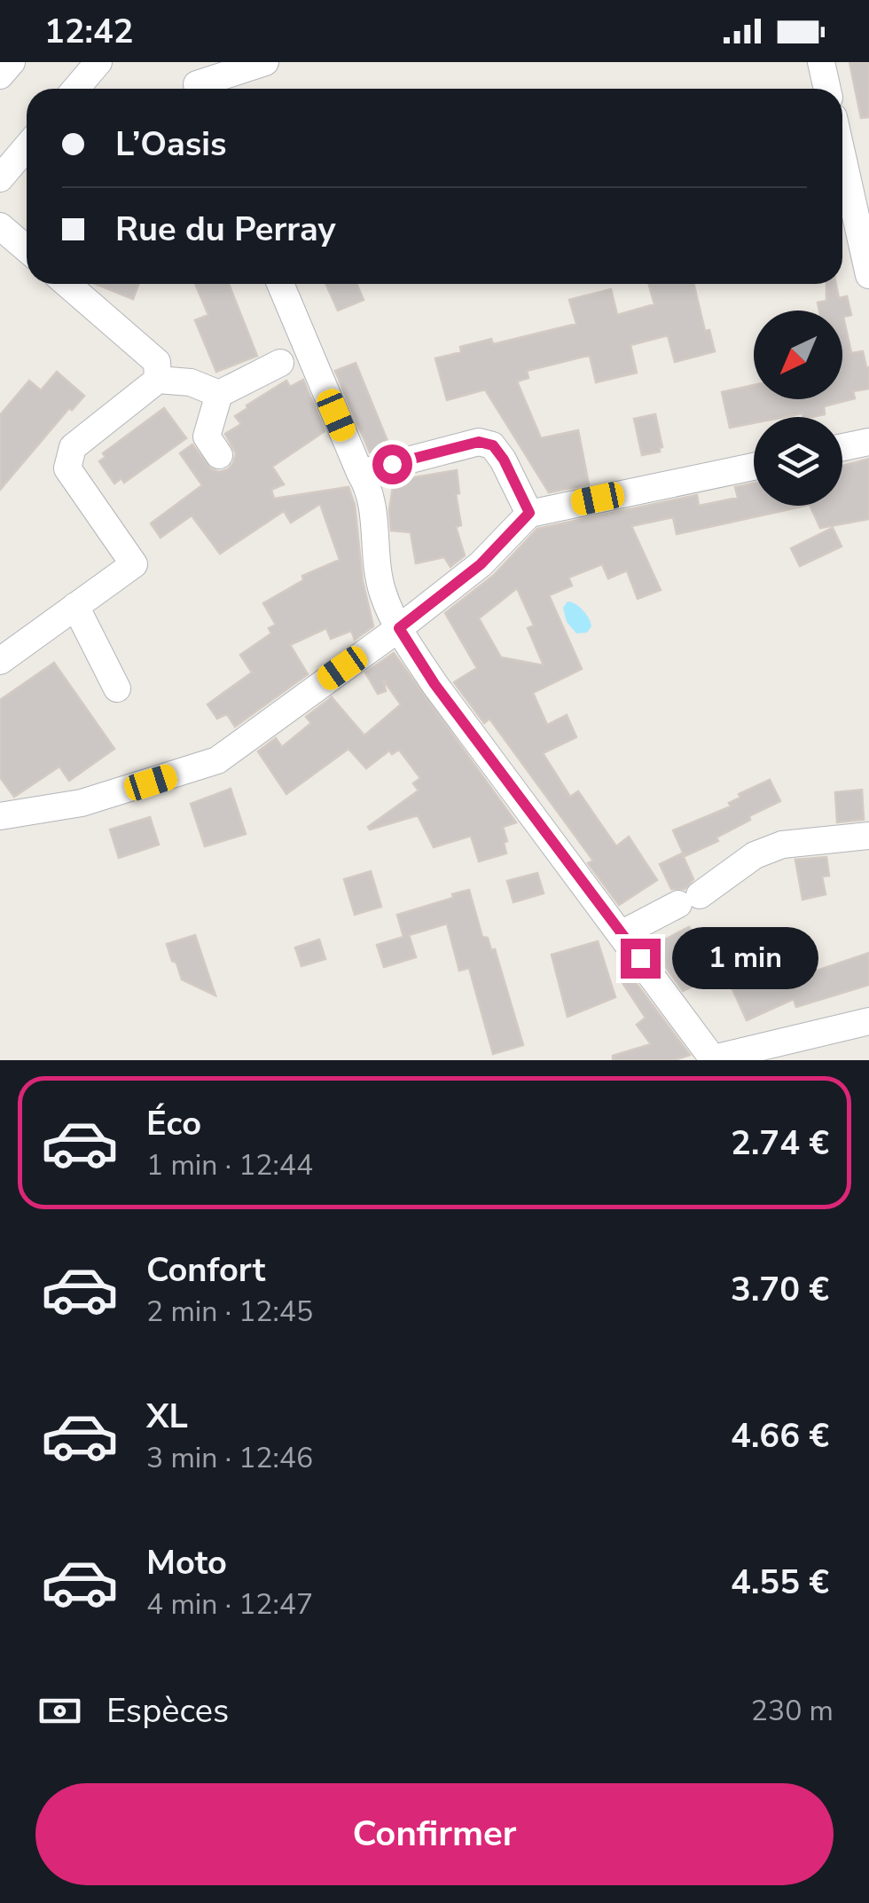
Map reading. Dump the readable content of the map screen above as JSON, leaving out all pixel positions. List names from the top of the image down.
{
  "north": "bottom left",
  "page": {
    "status": "12:42",
    "banner": ["L’Oasis", "Rue du Perray"],
    "bubble": "1 min",
    "list": [
      {
        "name": "Éco",
        "note": "1 min · 12:44",
        "value": "2.74 €"
      },
      {
        "name": "Confort",
        "note": "2 min · 12:45",
        "value": "3.70 €"
      },
      {
        "name": "XL",
        "note": "3 min · 12:46",
        "value": "4.66 €"
      },
      {
        "name": "Moto",
        "note": "4 min · 12:47",
        "value": "4.55 €"
      }
    ],
    "pay": ["Espèces", "230 m"],
    "buttons": "Confirmer"
  }
}
